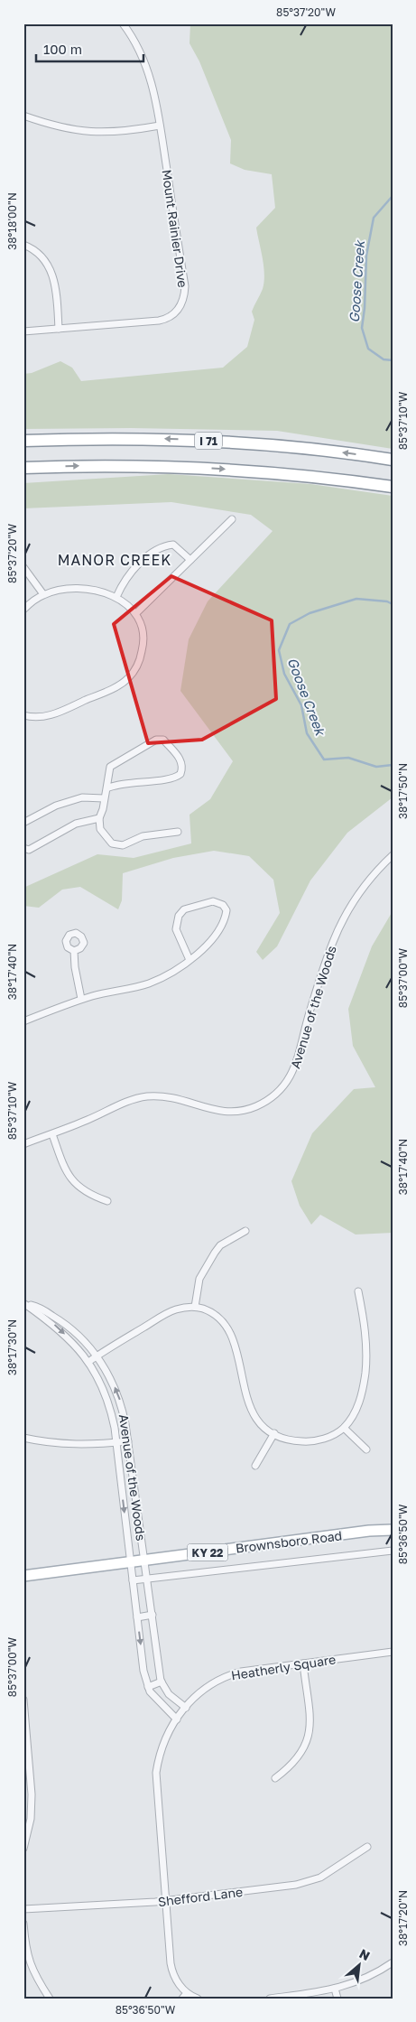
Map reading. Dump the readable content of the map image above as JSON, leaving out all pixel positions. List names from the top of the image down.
{
  "streets": {
    "highway": ["I 71"],
    "main road": ["Brownsboro Road", "KY 22"],
    "street": [
      "Mount Rainier Drive",
      "Avenue of the Woods",
      "Heatherly Square",
      "Shefford Lane"
    ]
  },
  "crossings": [
    ["Avenue of the Woods", "Brownsboro Road"],
    ["Heatherly Square", "Shefford Lane"]
  ],
  "districts": ["MANOR CREEK"],
  "water": ["Goose Creek"],
  "scale_bar": "100 m",
  "north": "top right",
  "coordinates": [
    "85°37'20\"W",
    "38°18'00\"N",
    "85°37'10\"W",
    "38°17'50\"N",
    "38°17'40\"N",
    "85°37'00\"W",
    "38°17'30\"N",
    "85°36'50\"W",
    "38°17'20\"N"
  ]
}
